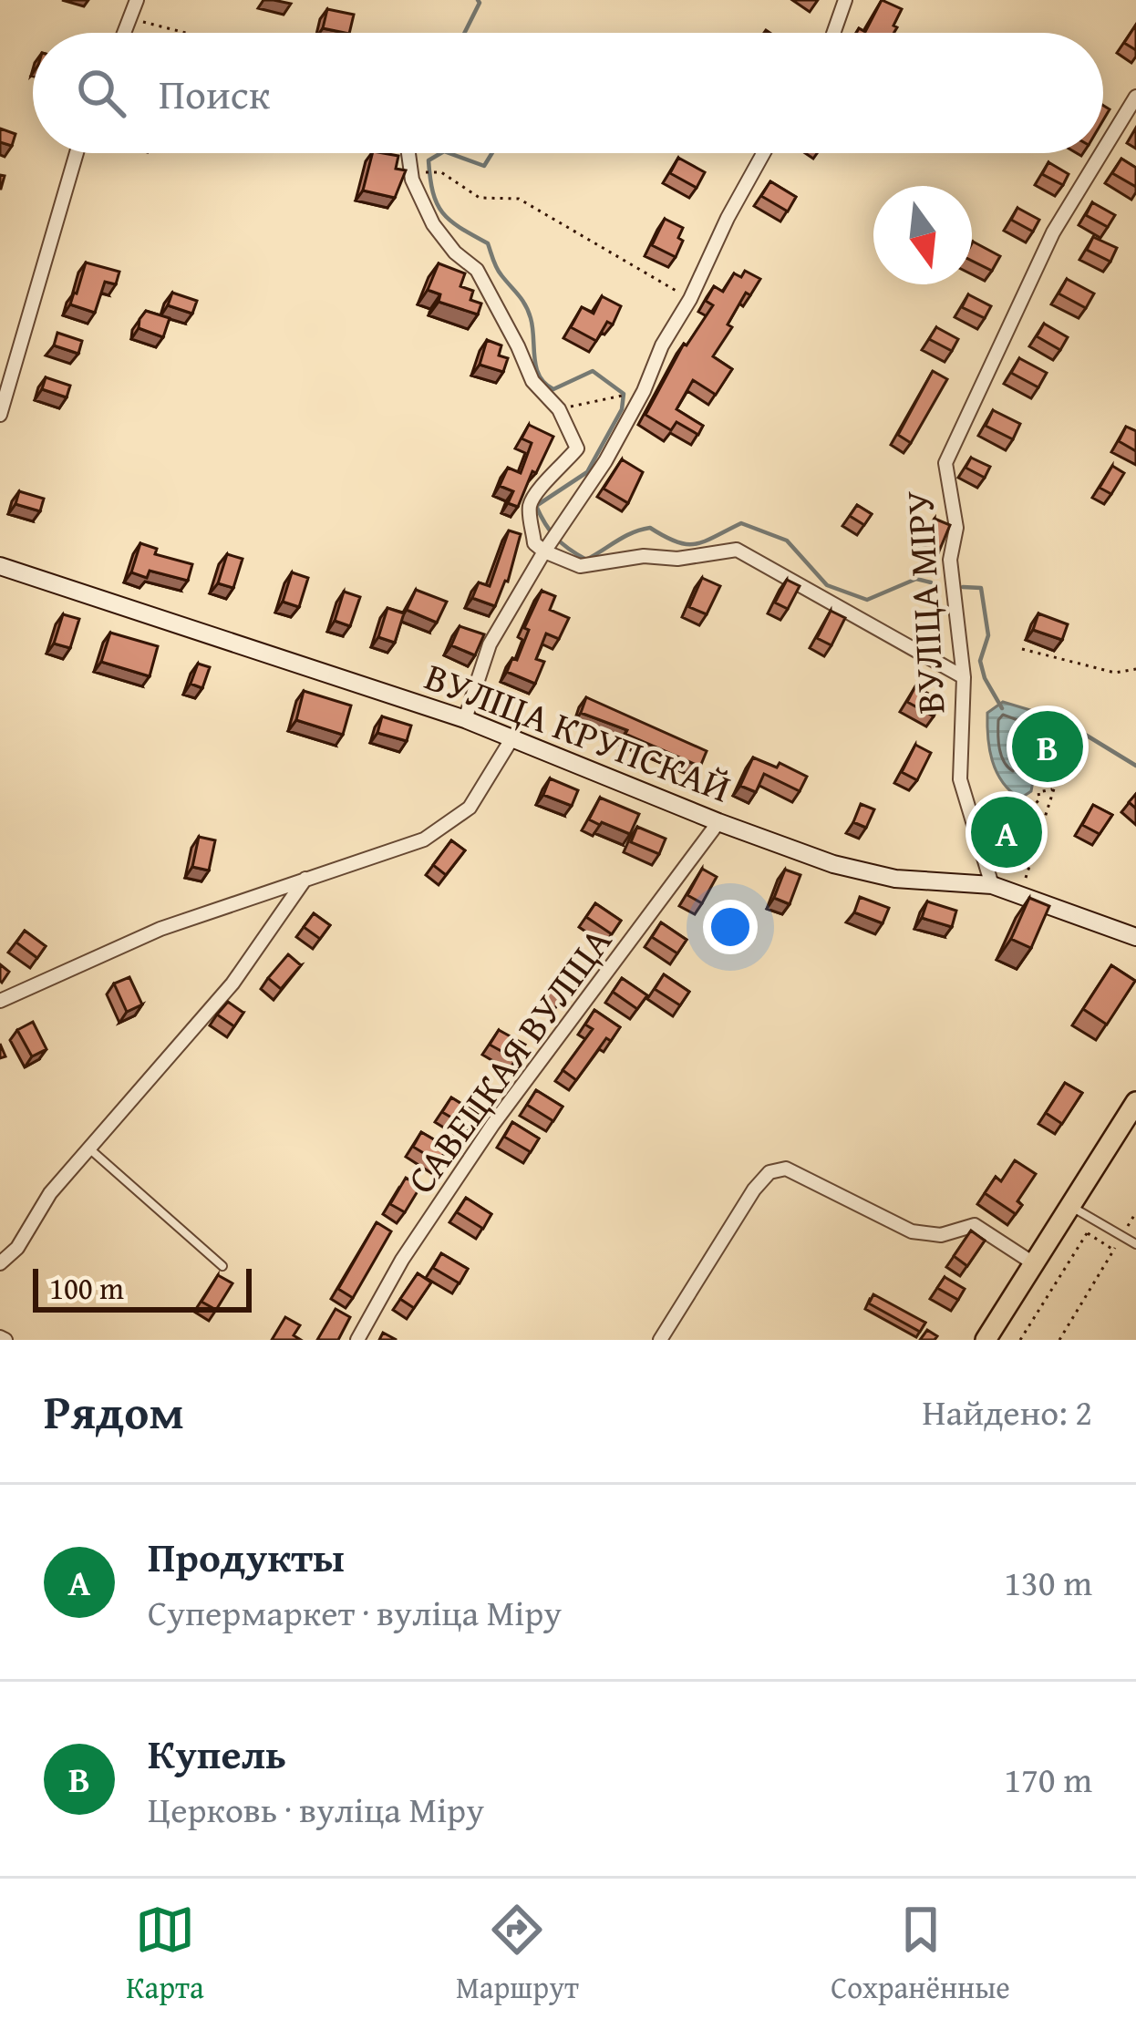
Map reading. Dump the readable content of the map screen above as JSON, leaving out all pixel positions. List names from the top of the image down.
{
  "streets": {
    "street": ["ВУЛІЦА МІРУ", "ВУЛІЦА КРУПСКАЙ", "САВЕЦКАЯ ВУЛІЦА"]
  },
  "crossings": [
    ["ВУЛІЦА МІРУ", "ВУЛІЦА КРУПСКАЙ"],
    ["ВУЛІЦА КРУПСКАЙ", "САВЕЦКАЯ ВУЛІЦА"]
  ],
  "scale_bar": "100 m",
  "north": "bottom",
  "page": {
    "search": "Поиск",
    "pins": ["B", "A"],
    "scale": "100 m",
    "heading": ["Рядом", "Найдено: 2"],
    "list": [
      {
        "mark": "A",
        "name": "Продукты",
        "note": "Супермаркет · вуліца Міру",
        "value": "130 m"
      },
      {
        "mark": "B",
        "name": "Купель",
        "note": "Церковь · вуліца Міру",
        "value": "170 m"
      }
    ],
    "nav": ["Карта", "Маршрут", "Сохранённые"]
  }
}
